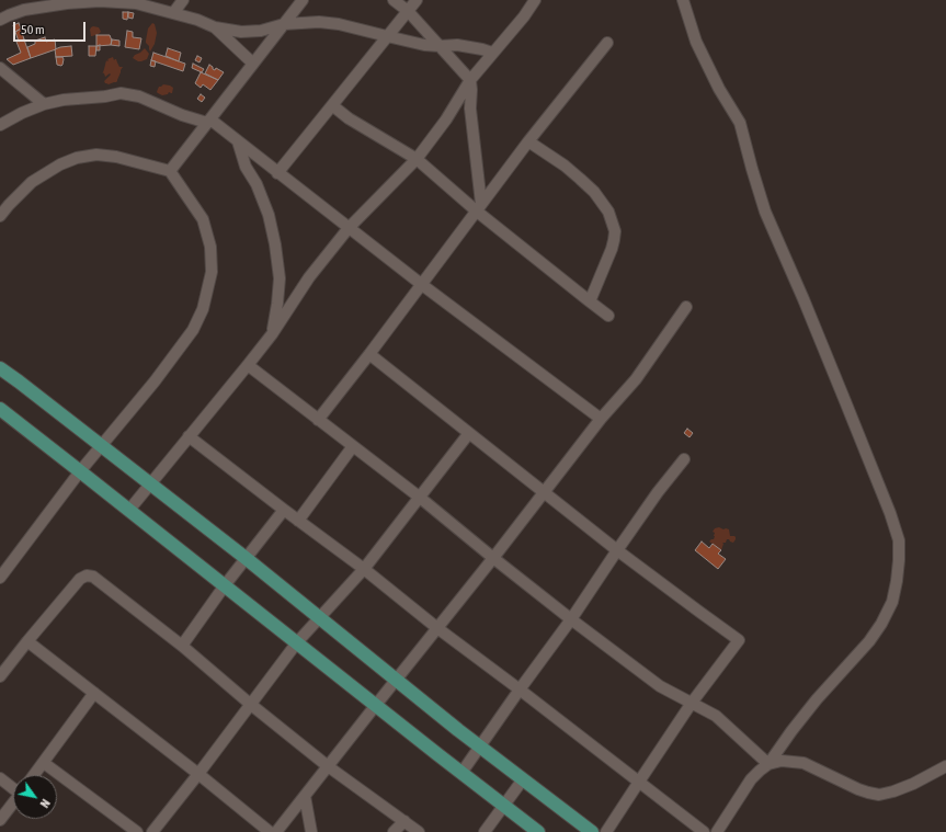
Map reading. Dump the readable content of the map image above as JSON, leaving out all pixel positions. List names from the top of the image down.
{
  "scale_bar": "50 m",
  "north": "bottom right"
}
